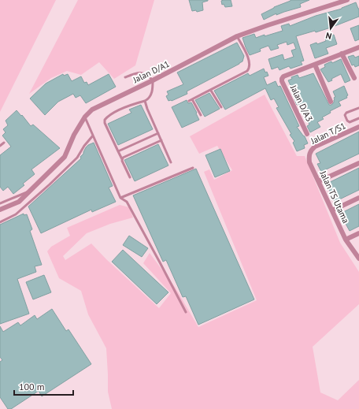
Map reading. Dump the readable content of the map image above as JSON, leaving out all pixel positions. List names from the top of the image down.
{
  "streets": {
    "street": [
      "Jalan D/A1",
      "Jalan D/A3",
      "Jalan T/S1",
      "Jalan TS Utama"
    ]
  },
  "crossings": [
    ["Jalan T/S1", "Jalan TS Utama"]
  ],
  "scale_bar": "100 m",
  "north": "bottom"
}
